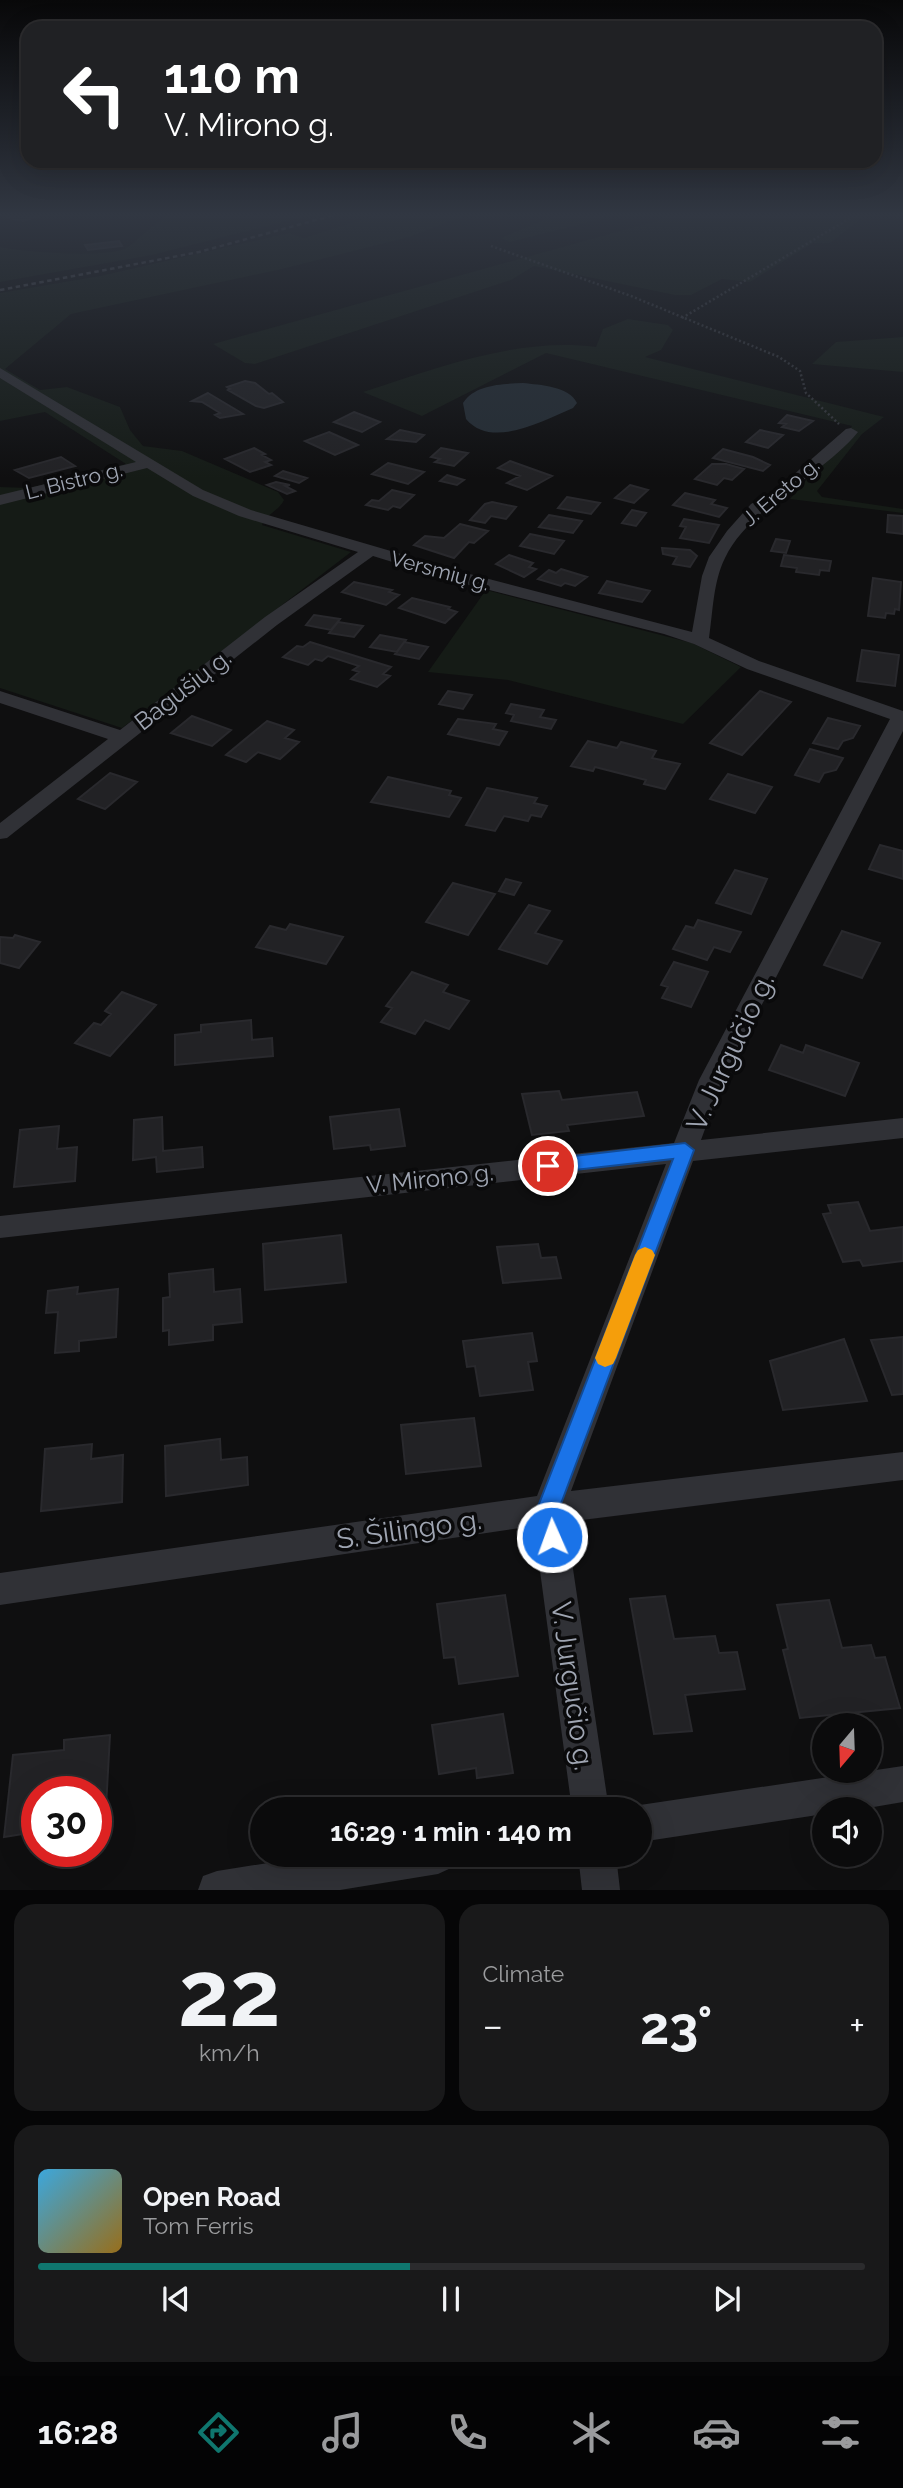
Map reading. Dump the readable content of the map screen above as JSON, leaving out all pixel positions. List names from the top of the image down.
{
  "streets": {
    "street": [
      "L. Bistro g.",
      "J. Ereto g.",
      "Versmių g.",
      "Bagušių g.",
      "V. Jurgučio g.",
      "V. Mirono g.",
      "S. Šilingo g."
    ]
  },
  "crossings": [
    ["L. Bistro g.", "Versmių g."],
    ["J. Ereto g.", "Versmių g."],
    ["Versmių g.", "Bagušių g."],
    ["Versmių g.", "V. Jurgučio g."],
    ["V. Jurgučio g.", "V. Mirono g."],
    ["V. Jurgučio g.", "S. Šilingo g."]
  ],
  "north": "bottom",
  "page": {
    "turn": ["110 m", "V. Mirono g."],
    "limit": "30",
    "trip": "16:29 · 1 min · 140 m",
    "tile": [
      ["22", "km/h"],
      "Climate"
    ],
    "heat": ["−", "23°", "+"],
    "song": ["Open Road", "Tom Ferris"],
    "tabs": "16:28"
  }
}
